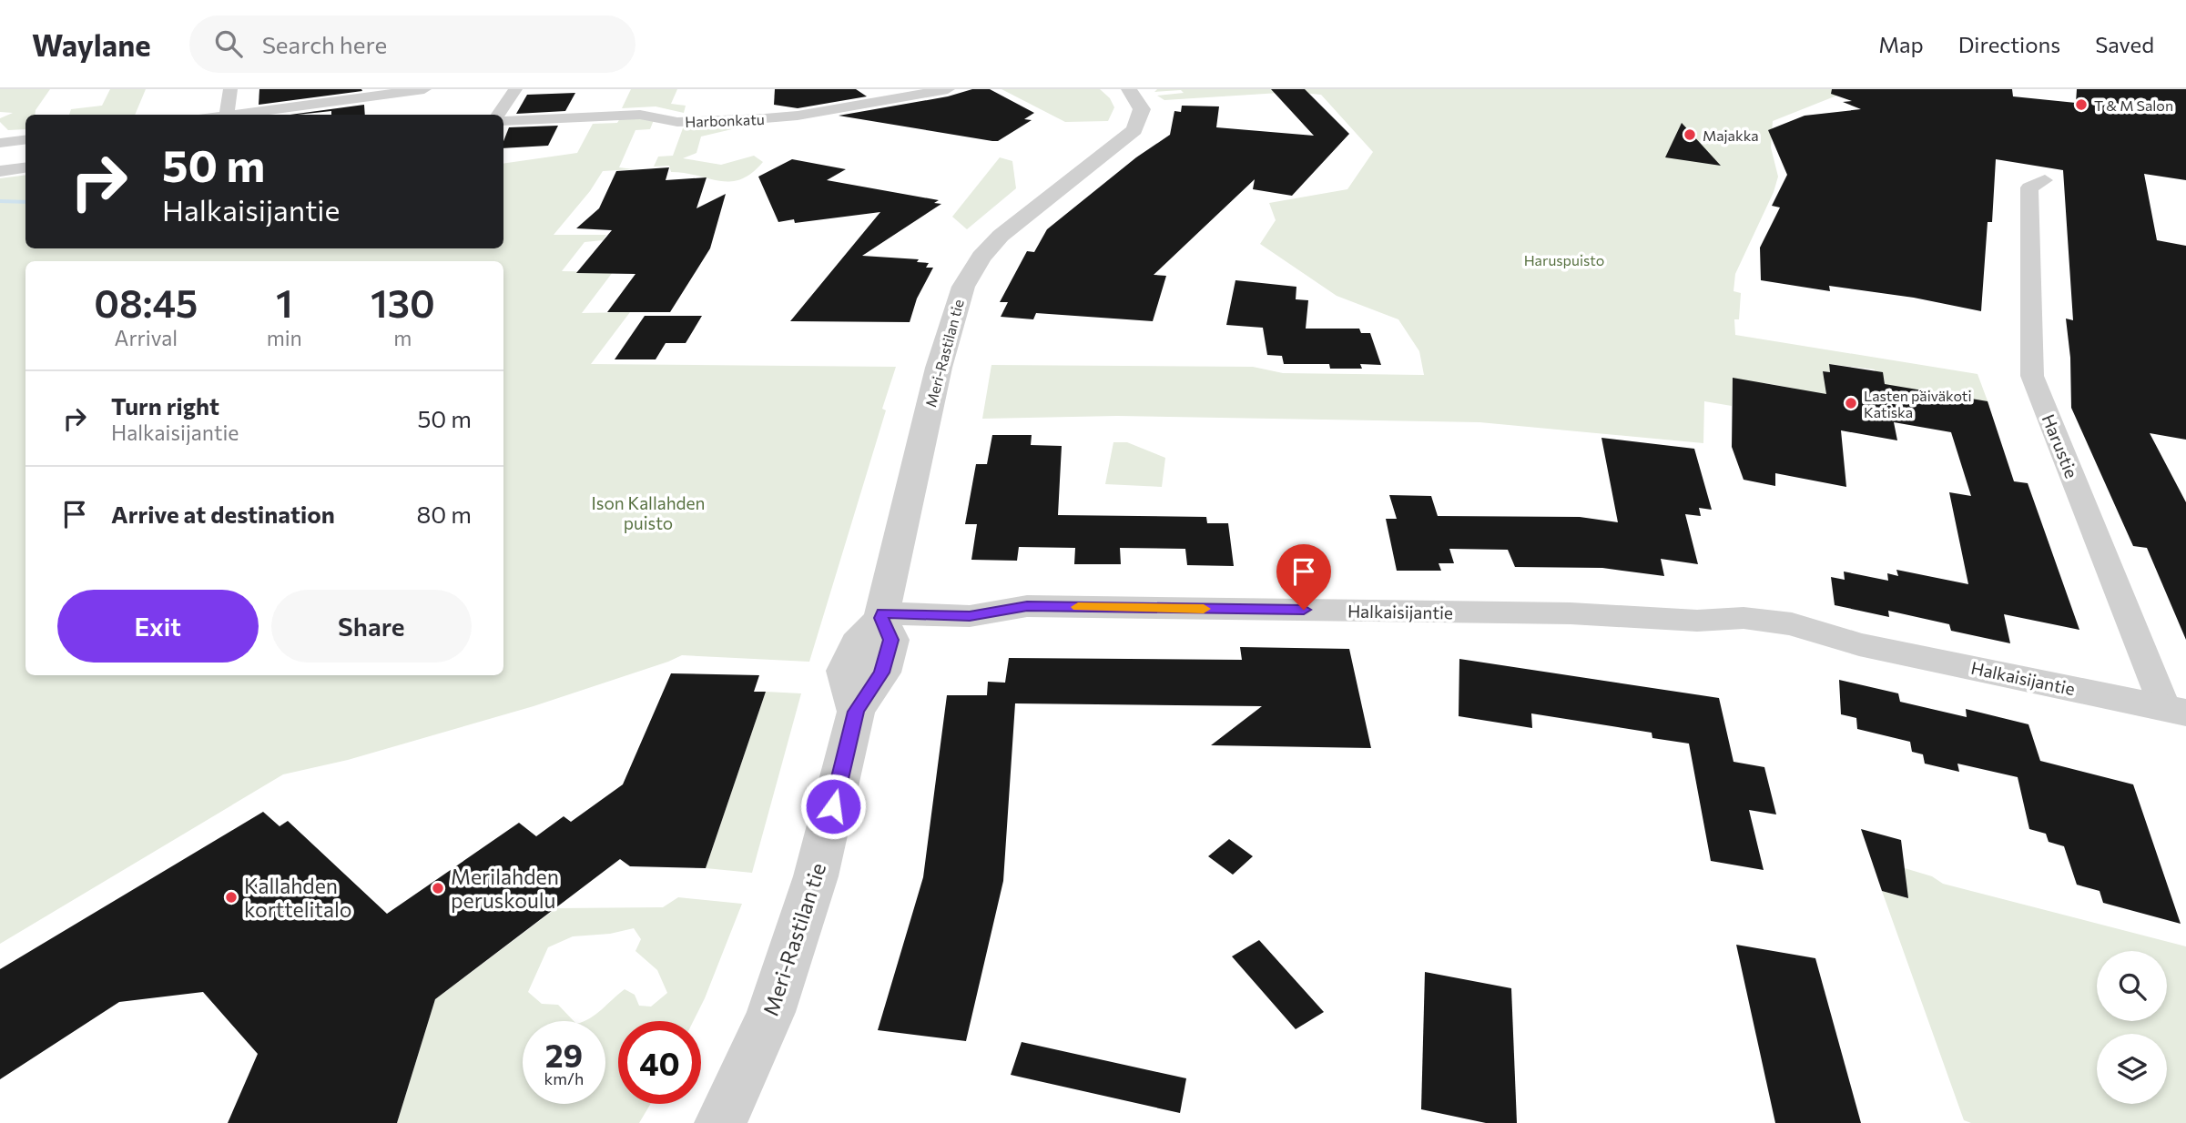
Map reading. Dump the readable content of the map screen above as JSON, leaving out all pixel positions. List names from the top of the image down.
{
  "streets": {
    "street": [
      "Harbonkatu",
      "Meri-Rastilan tie",
      "Harustie",
      "Halkaisijantie"
    ]
  },
  "crossings": [
    ["Meri-Rastilan tie", "Halkaisijantie"],
    ["Harustie", "Halkaisijantie"]
  ],
  "parks": ["Haruspuisto", "Ison Kallahden puisto"],
  "places": [
    "T & M Salon",
    "Majakka",
    "Lasten päiväkoti Katiska",
    "Merilahden peruskoulu",
    "Kallahden korttelitalo"
  ],
  "page": {
    "header": "Waylane",
    "search": "Search here",
    "nav": ["Map", "Directions", "Saved"],
    "turn": ["50 m", "Halkaisijantie"],
    "eta": [
      "08:45",
      "Arrival",
      "1",
      "min",
      "130",
      "m"
    ],
    "list": [
      {
        "name": "Turn right",
        "note": "Halkaisijantie",
        "value": "50 m"
      },
      {
        "name": "Arrive at destination",
        "value": "80 m"
      }
    ],
    "buttons": ["Exit", "Share"],
    "speed": "29 km/h",
    "limit": "40"
  }
}
